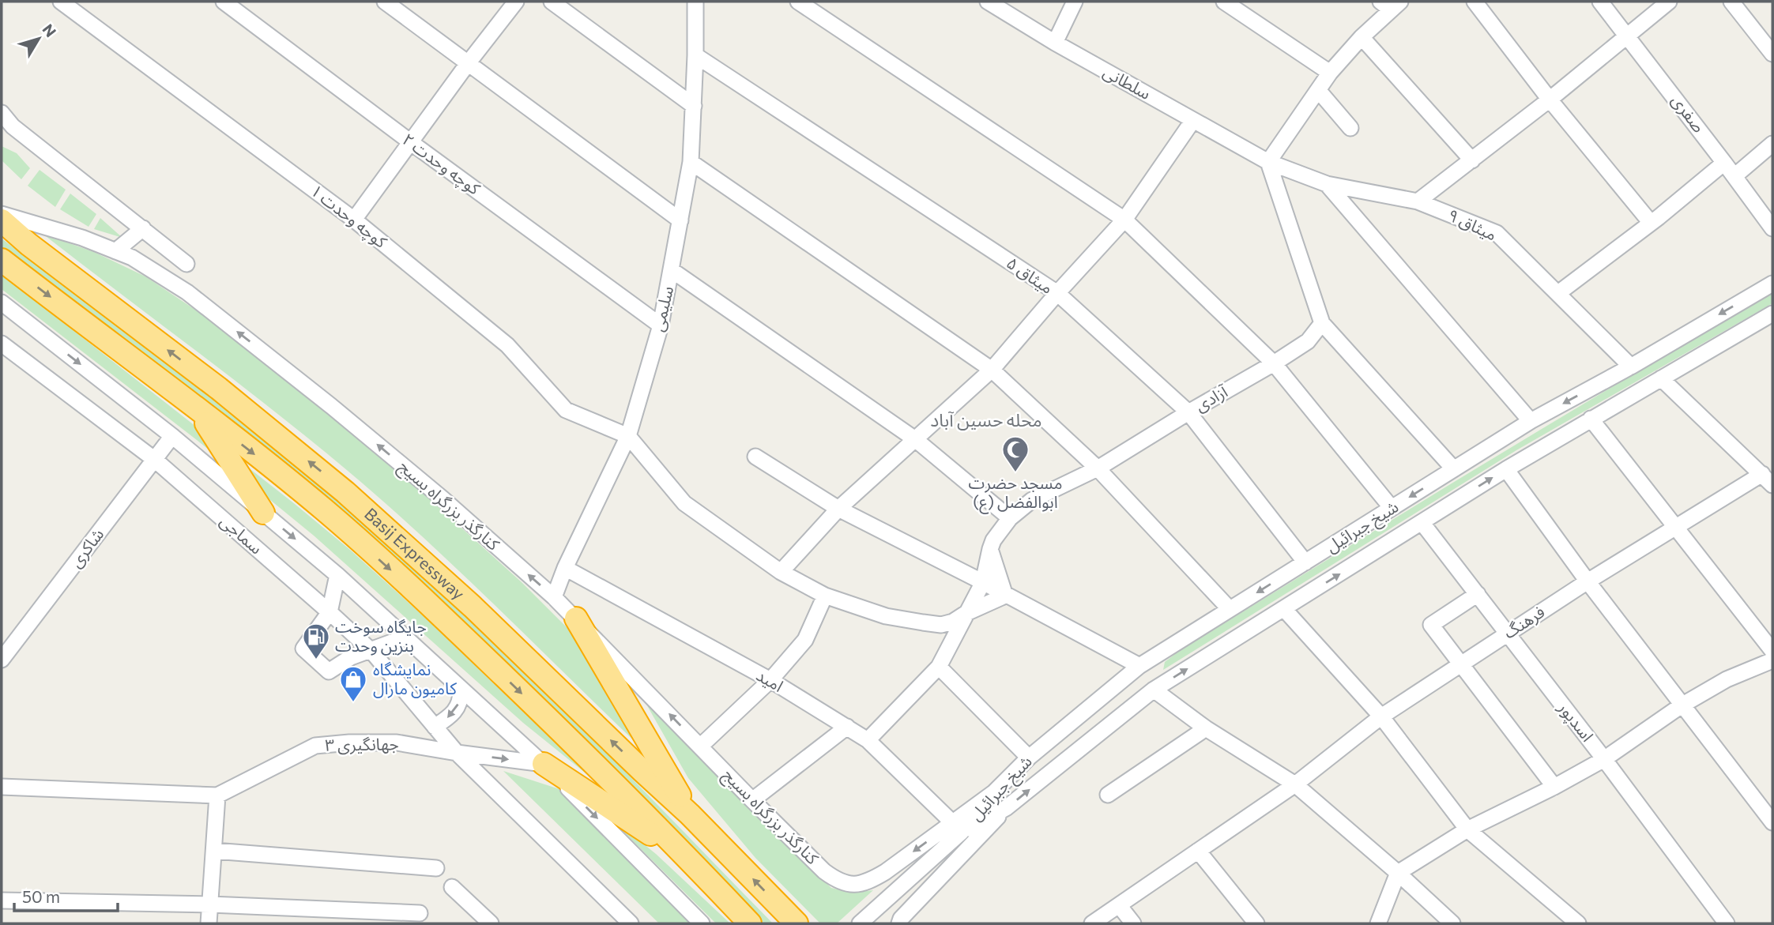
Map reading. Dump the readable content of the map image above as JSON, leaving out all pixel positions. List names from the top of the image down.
{
  "streets": {
    "highway": ["Basij Expressway"],
    "street": [
      "سلطانی",
      "صفری",
      "کوچه وحدت ۲",
      "کوچه وحدت ۱",
      "میثاق ۹",
      "میثاق ۵",
      "سلیمی",
      "آزادی",
      "کنارگذر بزرگراه بسیج",
      "شیخ جبرائیل",
      "سماجی",
      "شاکری",
      "فرهنگ",
      "امید",
      "اسدپور",
      "جهانگیری ۳"
    ]
  },
  "crossings": [
    ["سلطانی", "میثاق ۹"],
    ["کوچه وحدت ۲", "سلیمی"],
    ["کوچه وحدت ۱", "سلیمی"],
    ["میثاق ۹", "شیخ جبرائیل"],
    ["میثاق ۵", "سلیمی"],
    ["میثاق ۵", "آزادی"],
    ["میثاق ۵", "شیخ جبرائیل"],
    ["سلیمی", "کنارگذر بزرگراه بسیج"],
    ["سلیمی", "امید"],
    ["آزادی", "امید"],
    ["کنارگذر بزرگراه بسیج", "شیخ جبرائیل"],
    ["کنارگذر بزرگراه بسیج", "امید"],
    ["شیخ جبرائیل", "امید"],
    ["شیخ جبرائیل", "اسدپور"],
    ["سماجی", "شاکری"],
    ["سماجی", "جهانگیری ۳"],
    ["فرهنگ", "اسدپور"]
  ],
  "districts": ["محله حسین آباد"],
  "places": {
    "mosque": ["مسجد حضرت ابوالفضل (ع)"],
    "fuel station": ["جایگاه سوخت بنزین وحدت"],
    "shop": ["نمایشگاه کامیون مارال"]
  },
  "scale_bar": "50 m",
  "north": "top right"
}
